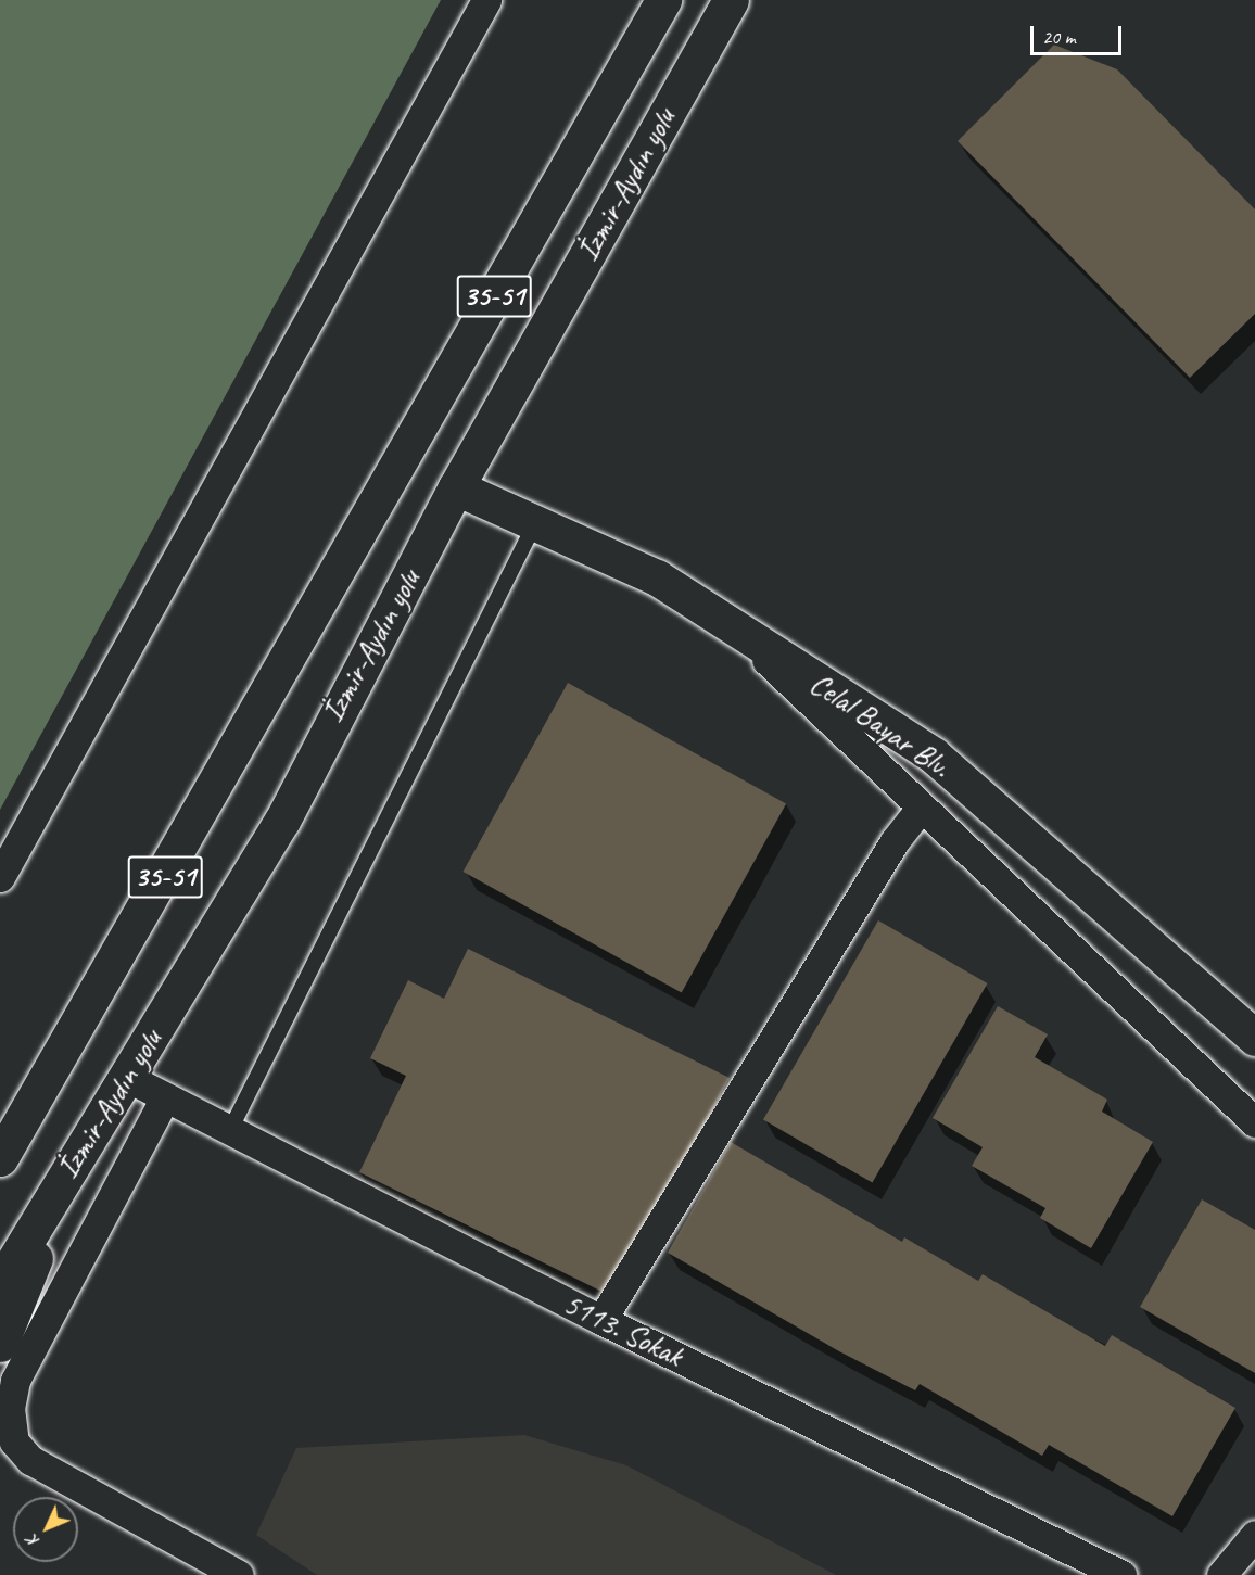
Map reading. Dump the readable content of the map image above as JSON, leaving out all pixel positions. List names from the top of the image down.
{
  "streets": {
    "main road": ["İzmir-Aydın yolu", "35-51", "Celal Bayar Blv."],
    "street": ["5113. Sokak"]
  },
  "crossings": [
    ["İzmir-Aydın yolu", "Celal Bayar Blv."],
    ["İzmir-Aydın yolu", "5113. Sokak"]
  ],
  "scale_bar": "20 m",
  "north": "bottom left"
}
